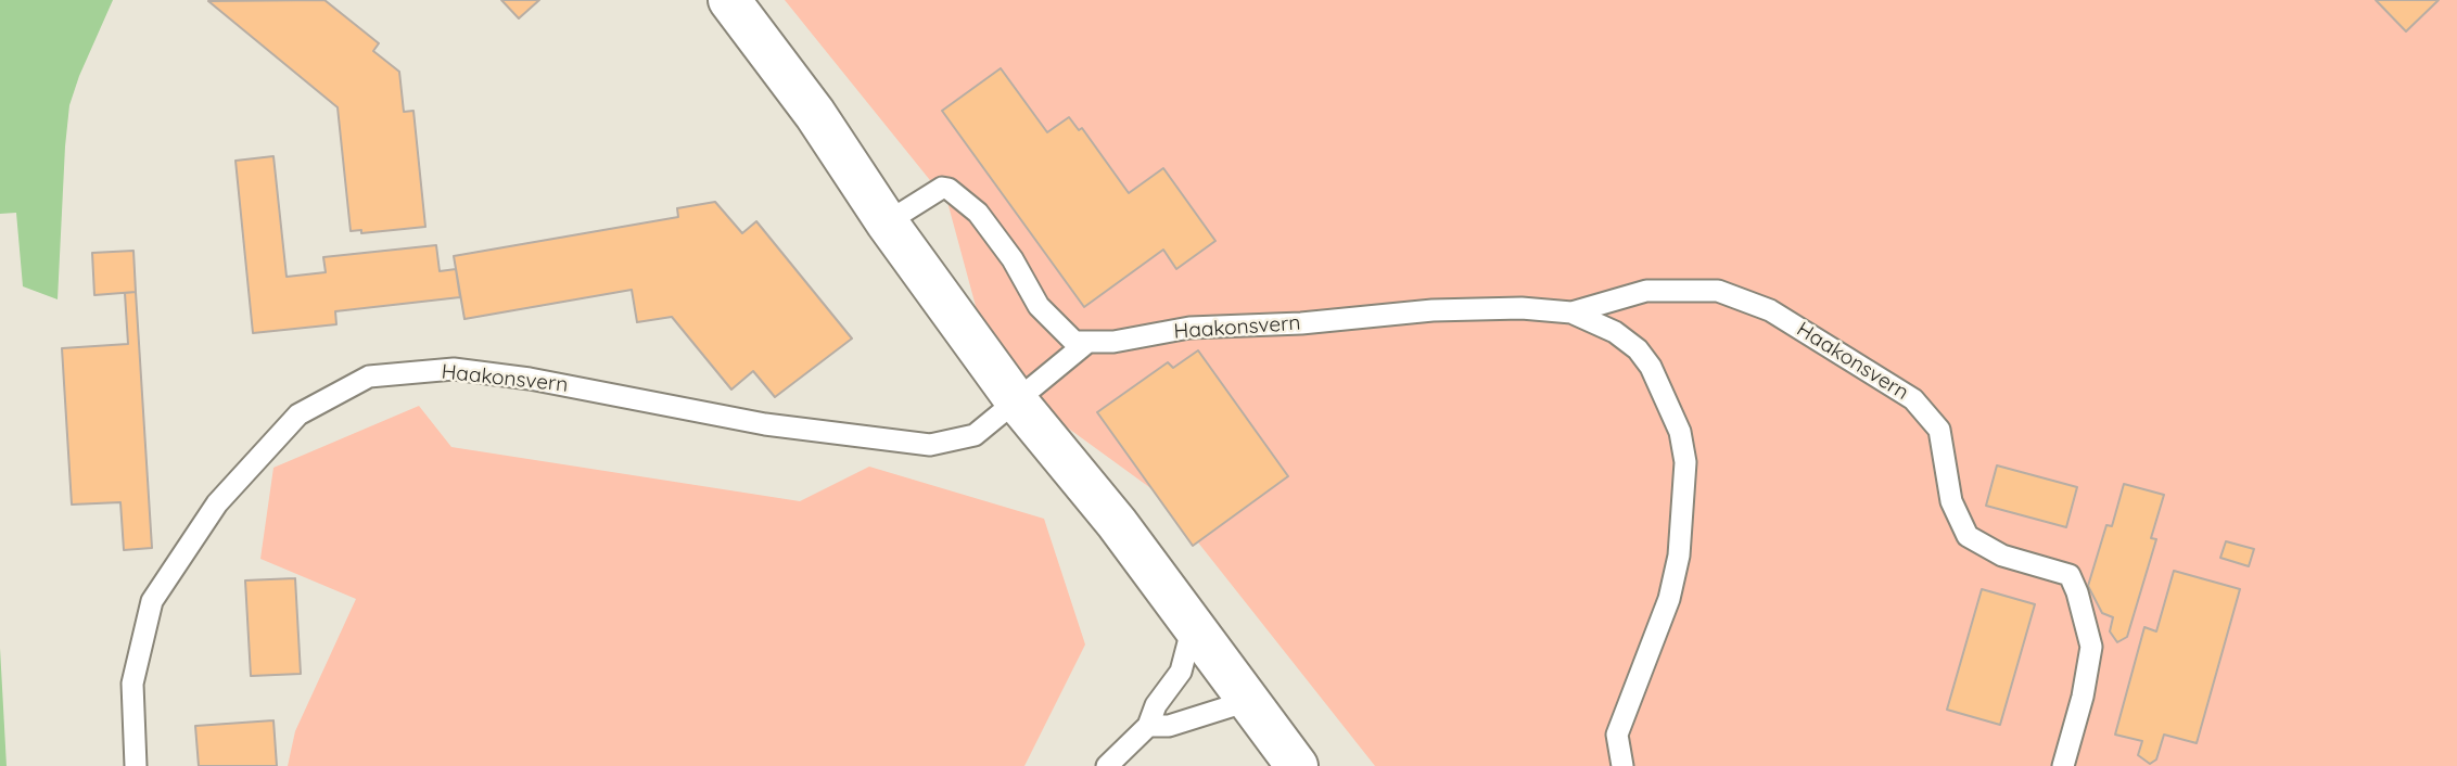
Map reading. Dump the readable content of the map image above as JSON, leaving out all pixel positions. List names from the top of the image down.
{
  "streets": {
    "lane": ["Haakonsvern"]
  }
}
